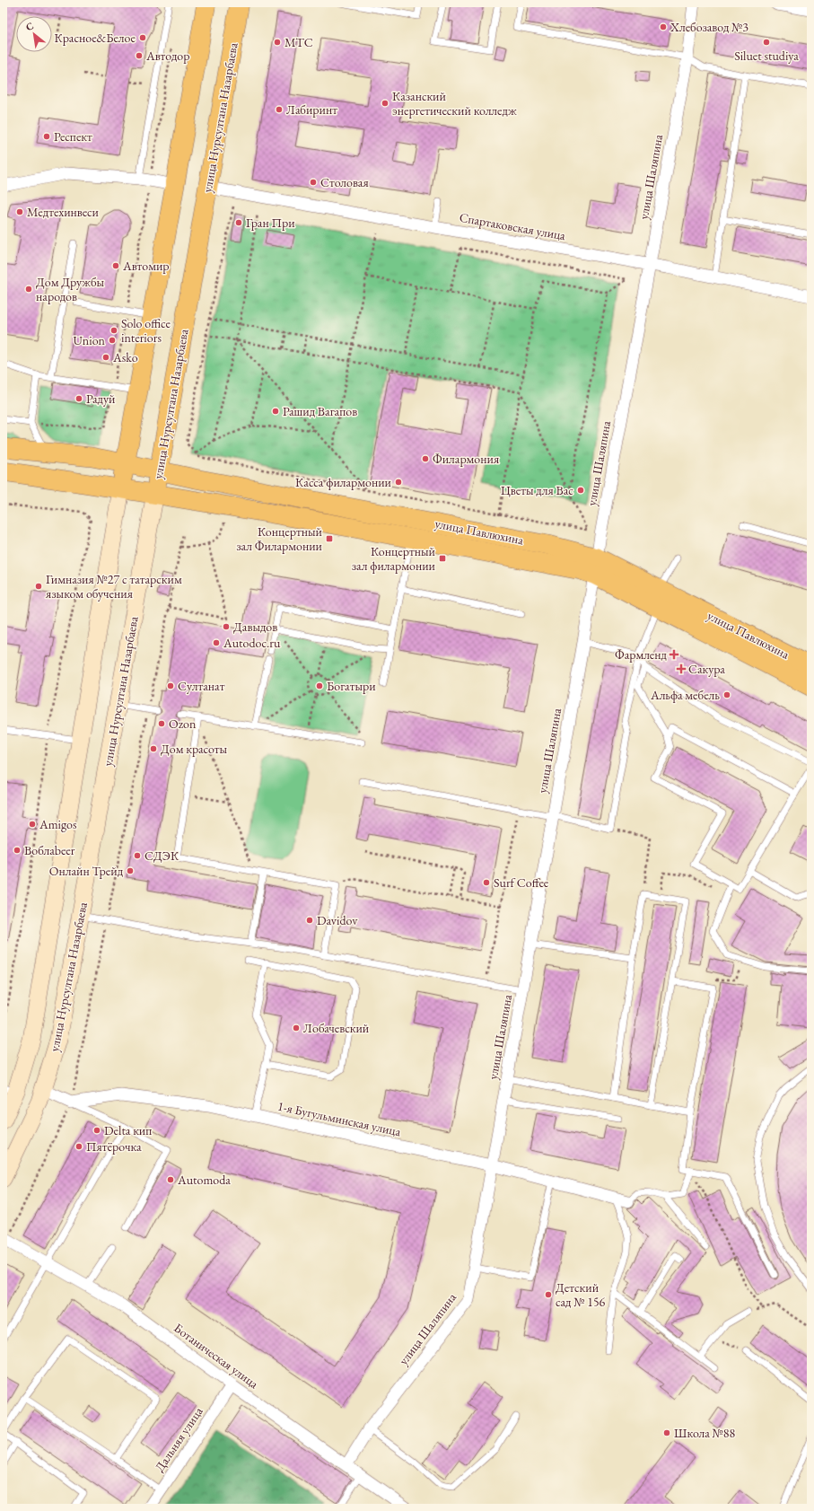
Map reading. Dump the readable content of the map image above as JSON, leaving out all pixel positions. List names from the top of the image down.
{
  "streets": {
    "main road": ["улица Нурсултана Назарбаева", "улица Павлюхина"],
    "street": [
      "улица Шаляпина",
      "Спартаковская улица",
      "1-я Бугульминская улица",
      "Ботаническая улица",
      "Дальняя улица"
    ]
  },
  "crossings": [
    ["улица Нурсултана Назарбаева", "Спартаковская улица"],
    ["улица Нурсултана Назарбаева", "улица Павлюхина"],
    ["улица Шаляпина", "Спартаковская улица"],
    ["улица Шаляпина", "улица Павлюхина"],
    ["улица Шаляпина", "1-я Бугульминская улица"],
    ["улица Шаляпина", "Ботаническая улица"],
    ["Ботаническая улица", "Дальняя улица"]
  ],
  "places": {
    "other": [
      "Хлебозавод №3",
      "Красное&Белое",
      "МТС",
      "Siluet studiya",
      "Автодор",
      "Казанский энергетический колледж",
      "Лабиринт",
      "Респект",
      "Столовая",
      "Медтехинвеси",
      "Гран При",
      "Автомир",
      "Дом Дружбы народов",
      "Solo office interiors",
      "Union",
      "Asko",
      "Радуй",
      "Рашид Вагапов",
      "Филармония",
      "Касса филармонии",
      "Цветы для Вас",
      "Гимназия №27 с татарским языком обучения",
      "Давыдов",
      "Autodoc.ru",
      "Султанат",
      "Богатыри",
      "Альфа мебель",
      "Ozon",
      "Дом красоты",
      "Amigos",
      "Воблаbeer",
      "СДЭК",
      "Онлайн Трейд",
      "Surf Coffee",
      "Davidov",
      "Лобачевский",
      "Delta кип",
      "Пятёрочка",
      "Automoda",
      "Детский сад № 156",
      "Школа №88"
    ],
    "transit": ["Концертный зал Филармонии", "Концертный зал филармонии"],
    "health": ["Фармленд", "Сакура"]
  },
  "north": "top left"
}
